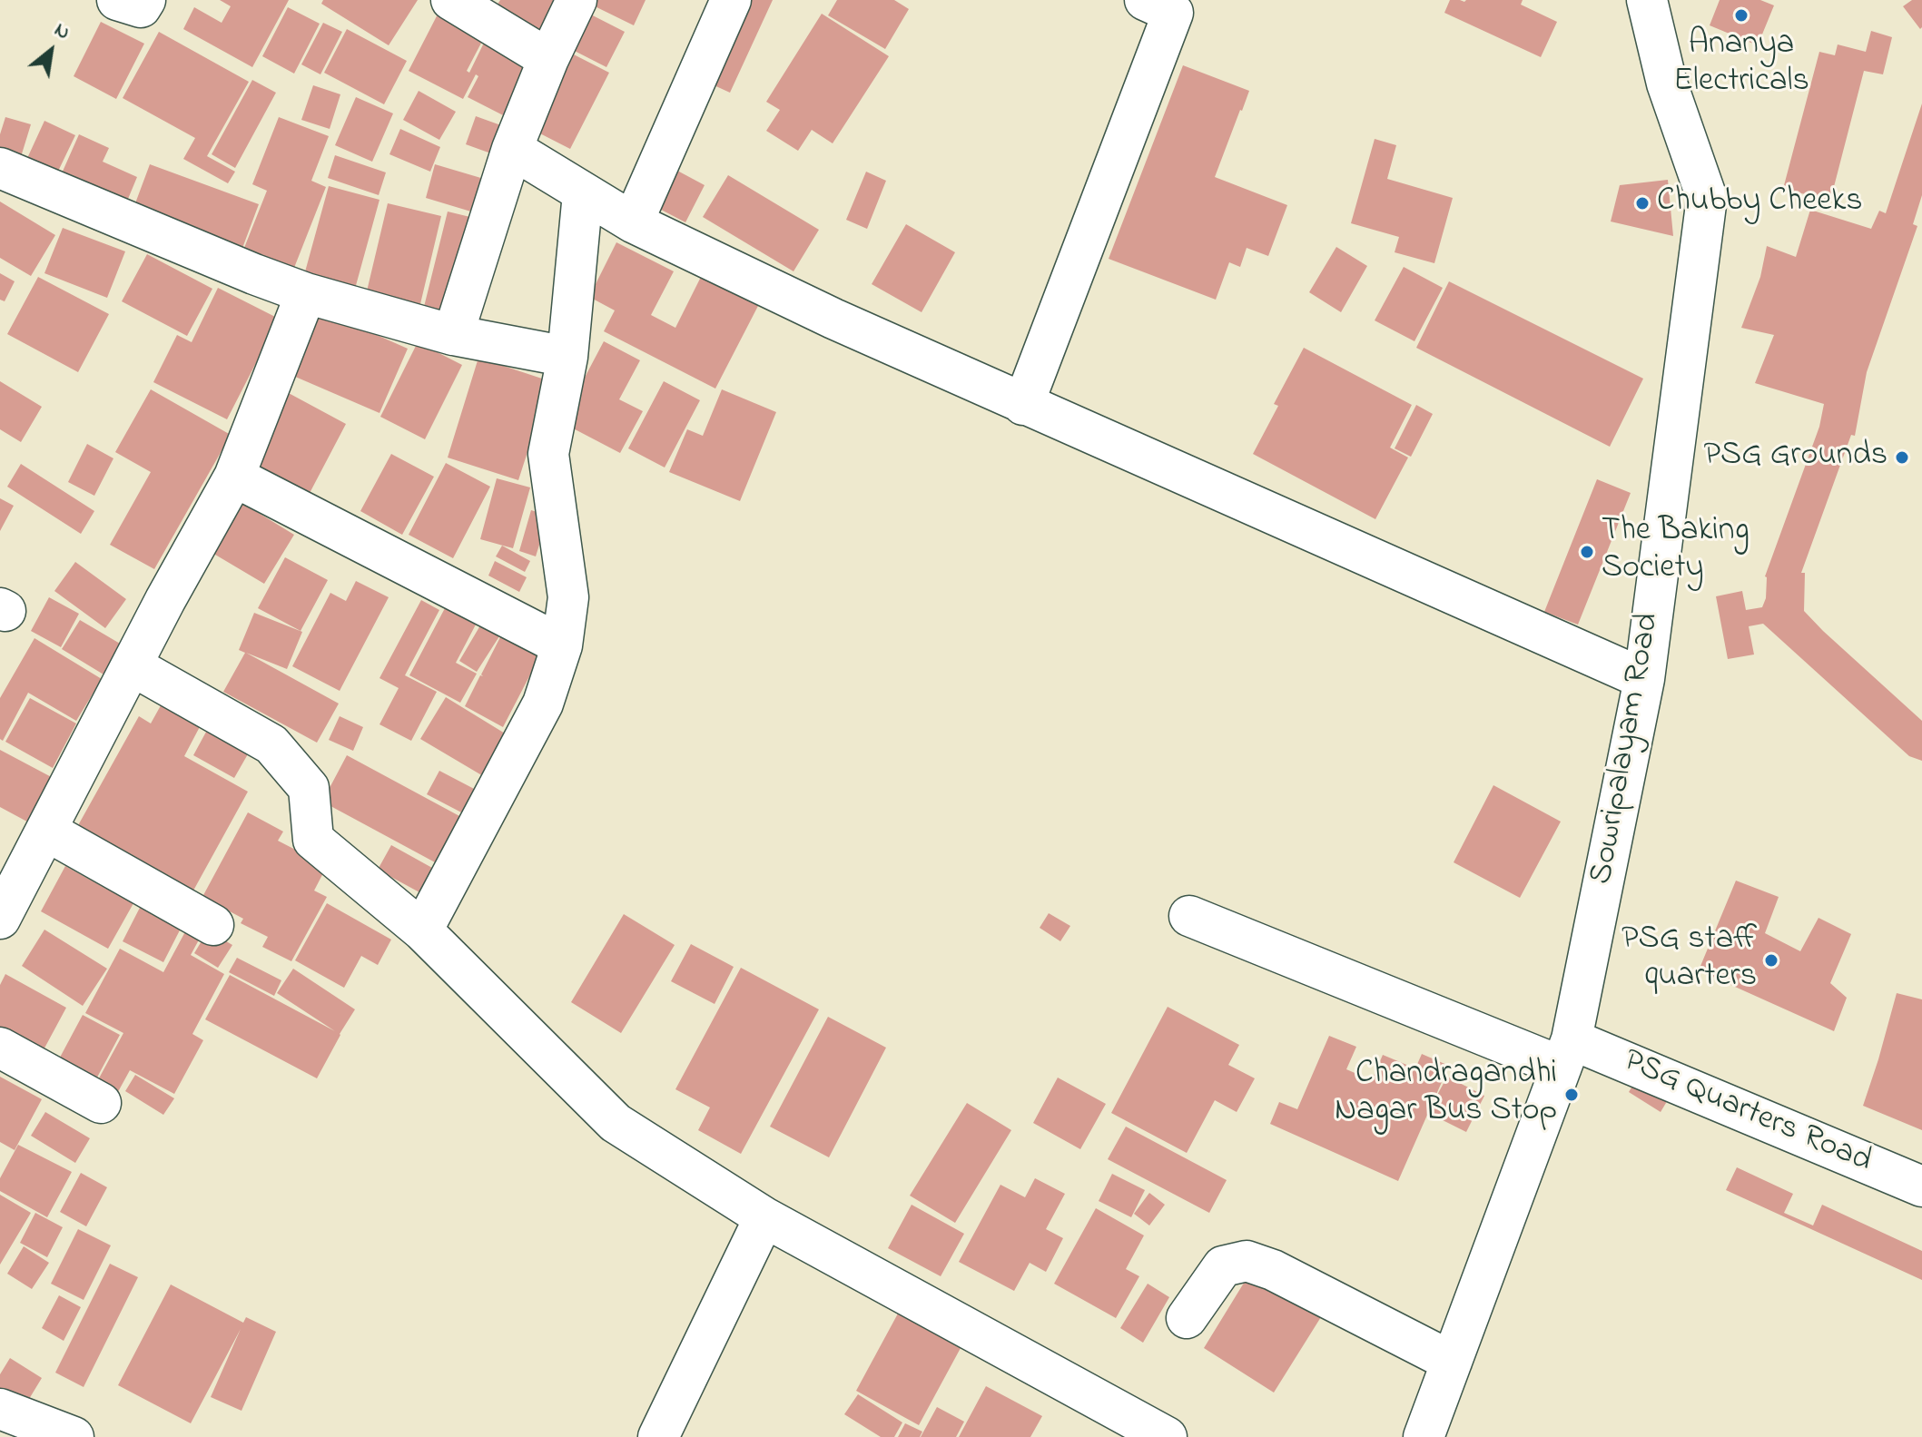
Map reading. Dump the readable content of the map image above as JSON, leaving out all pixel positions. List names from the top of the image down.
{
  "streets": {
    "street": ["Sowripalayam Road", "PSG Quarters Road"]
  },
  "crossings": [
    ["Sowripalayam Road", "PSG Quarters Road"]
  ],
  "places": [
    "Ananya Electricals",
    "Chubby Cheeks",
    "PSG Grounds",
    "The Baking Society",
    "PSG staff quarters",
    "Chandragandhi Nagar Bus Stop"
  ],
  "north": "top right"
}
